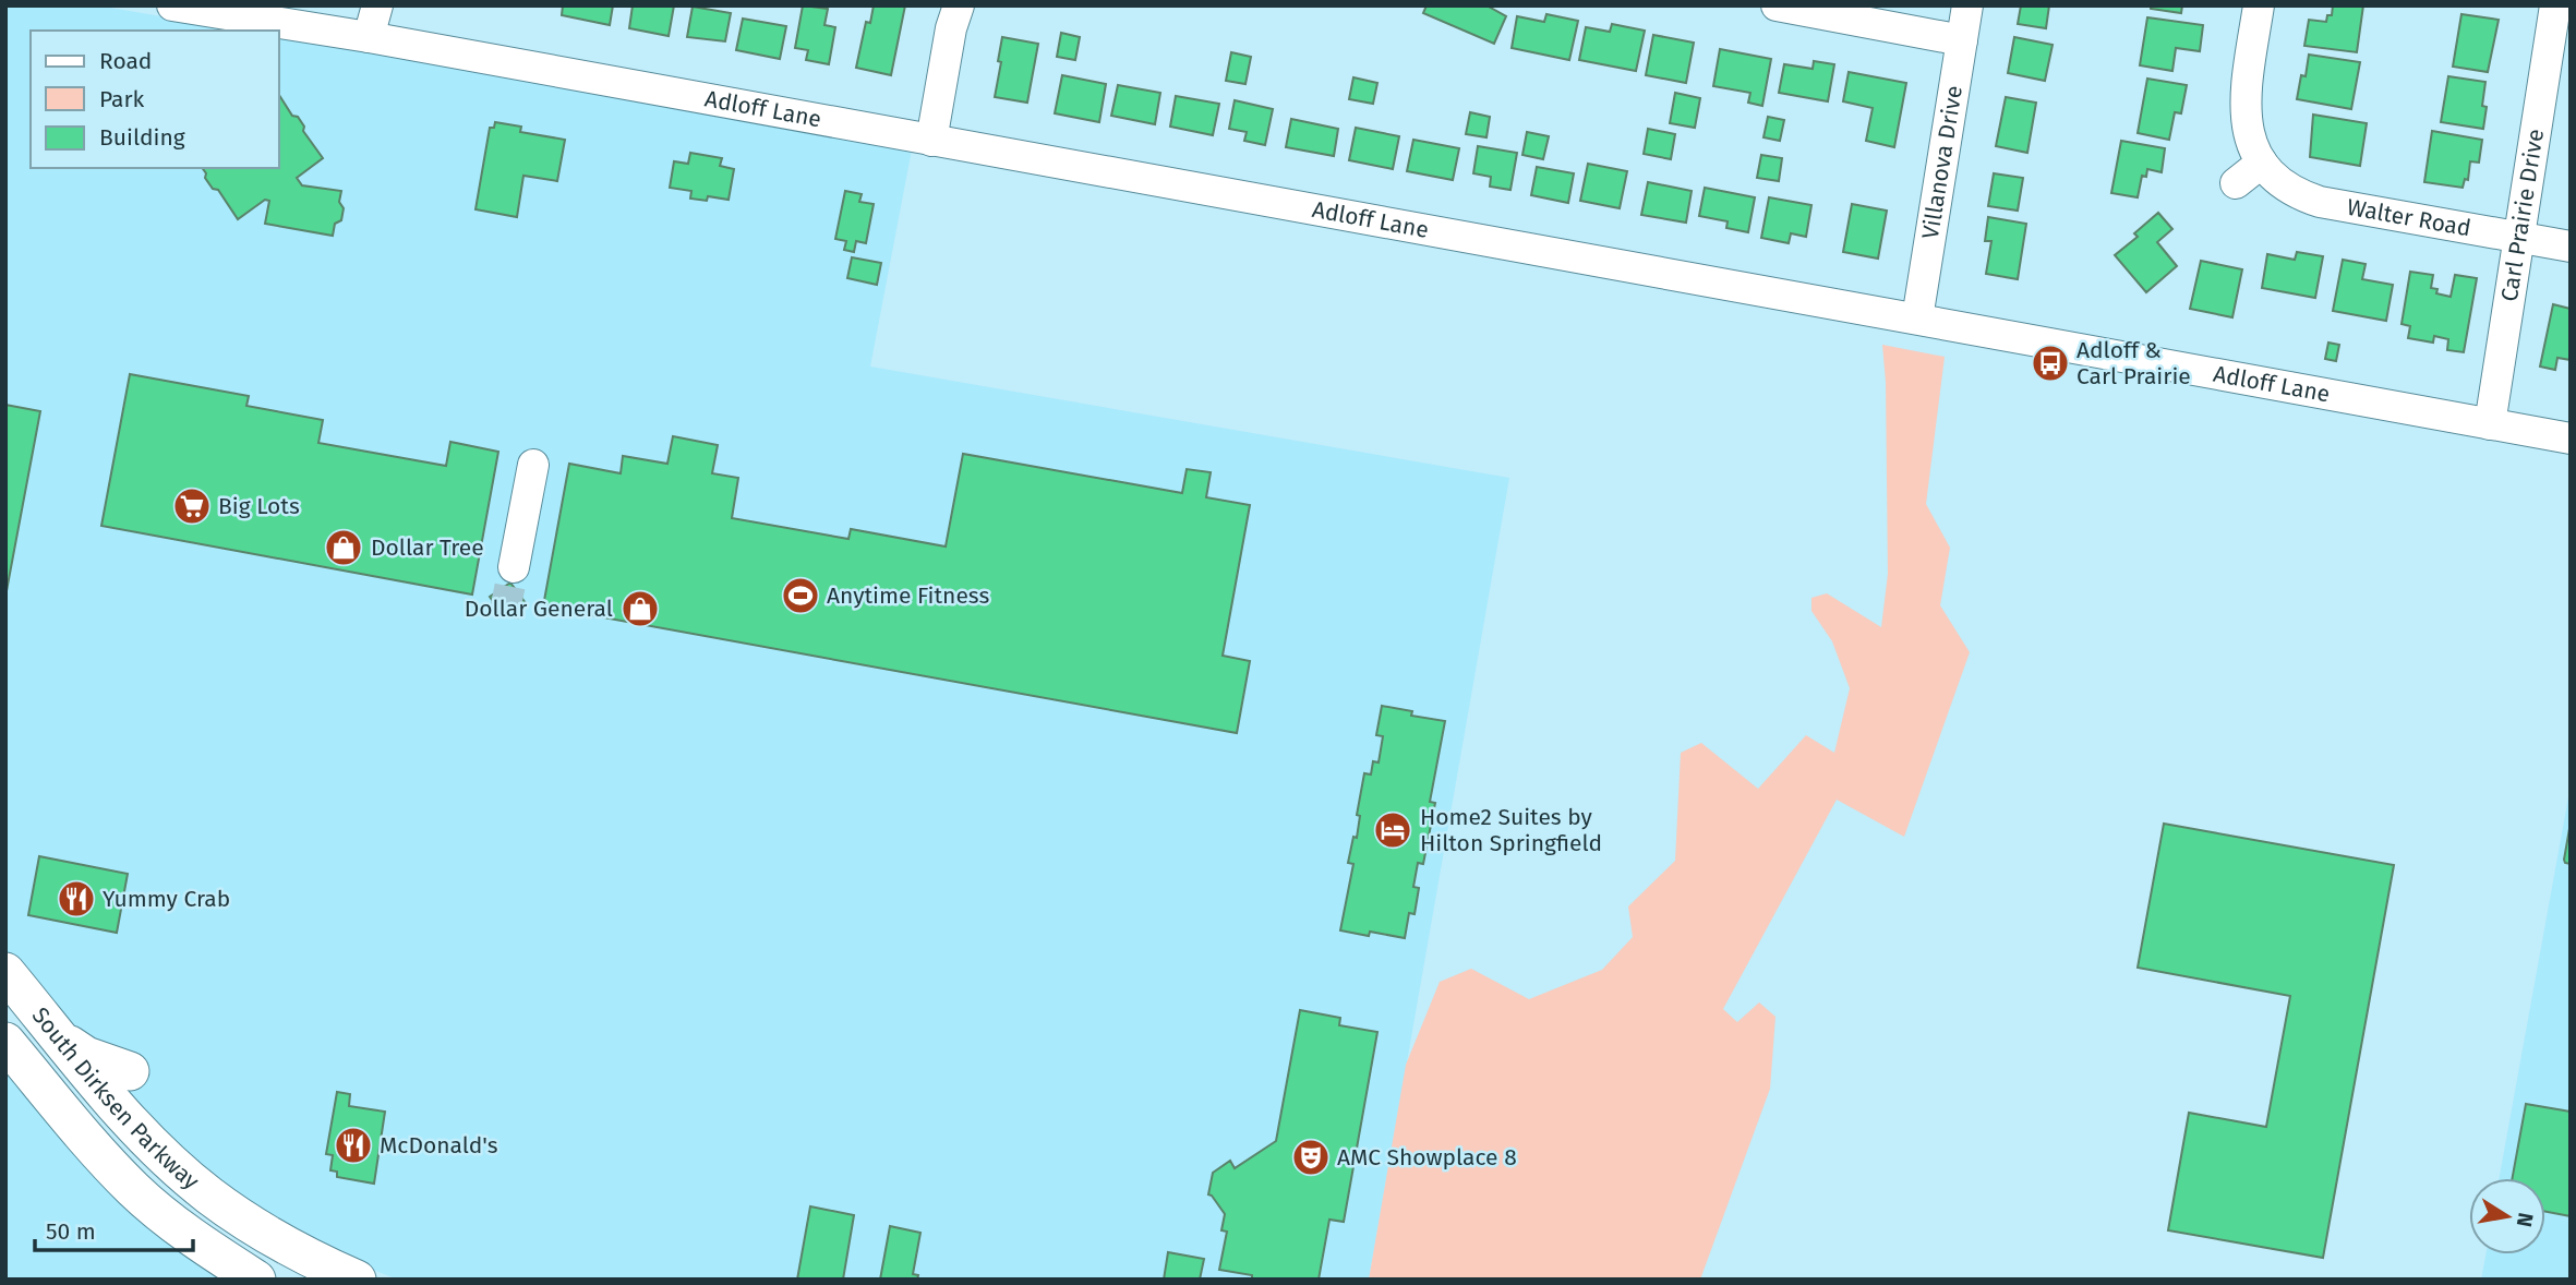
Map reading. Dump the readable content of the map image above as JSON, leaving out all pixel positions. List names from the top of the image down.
{
  "streets": {
    "main road": ["South Dirksen Parkway"],
    "street": [
      "Adloff Lane",
      "Villanova Drive",
      "Carl Prairie Drive",
      "Walter Road"
    ]
  },
  "crossings": [
    ["Adloff Lane", "Villanova Drive"],
    ["Adloff Lane", "Carl Prairie Drive"],
    ["Carl Prairie Drive", "Walter Road"]
  ],
  "places": {
    "bus stop": ["Adloff & Carl Prairie"],
    "supermarket": ["Big Lots"],
    "shop": ["Dollar Tree", "Dollar General"],
    "sports": ["Anytime Fitness"],
    "hotel": ["Home2 Suites by Hilton Springfield"],
    "restaurant": ["Yummy Crab", "McDonald's"],
    "theatre": ["AMC Showplace 8"]
  },
  "legend": ["Road", "Park", "Building"],
  "scale_bar": "50 m",
  "north": "right"
}
